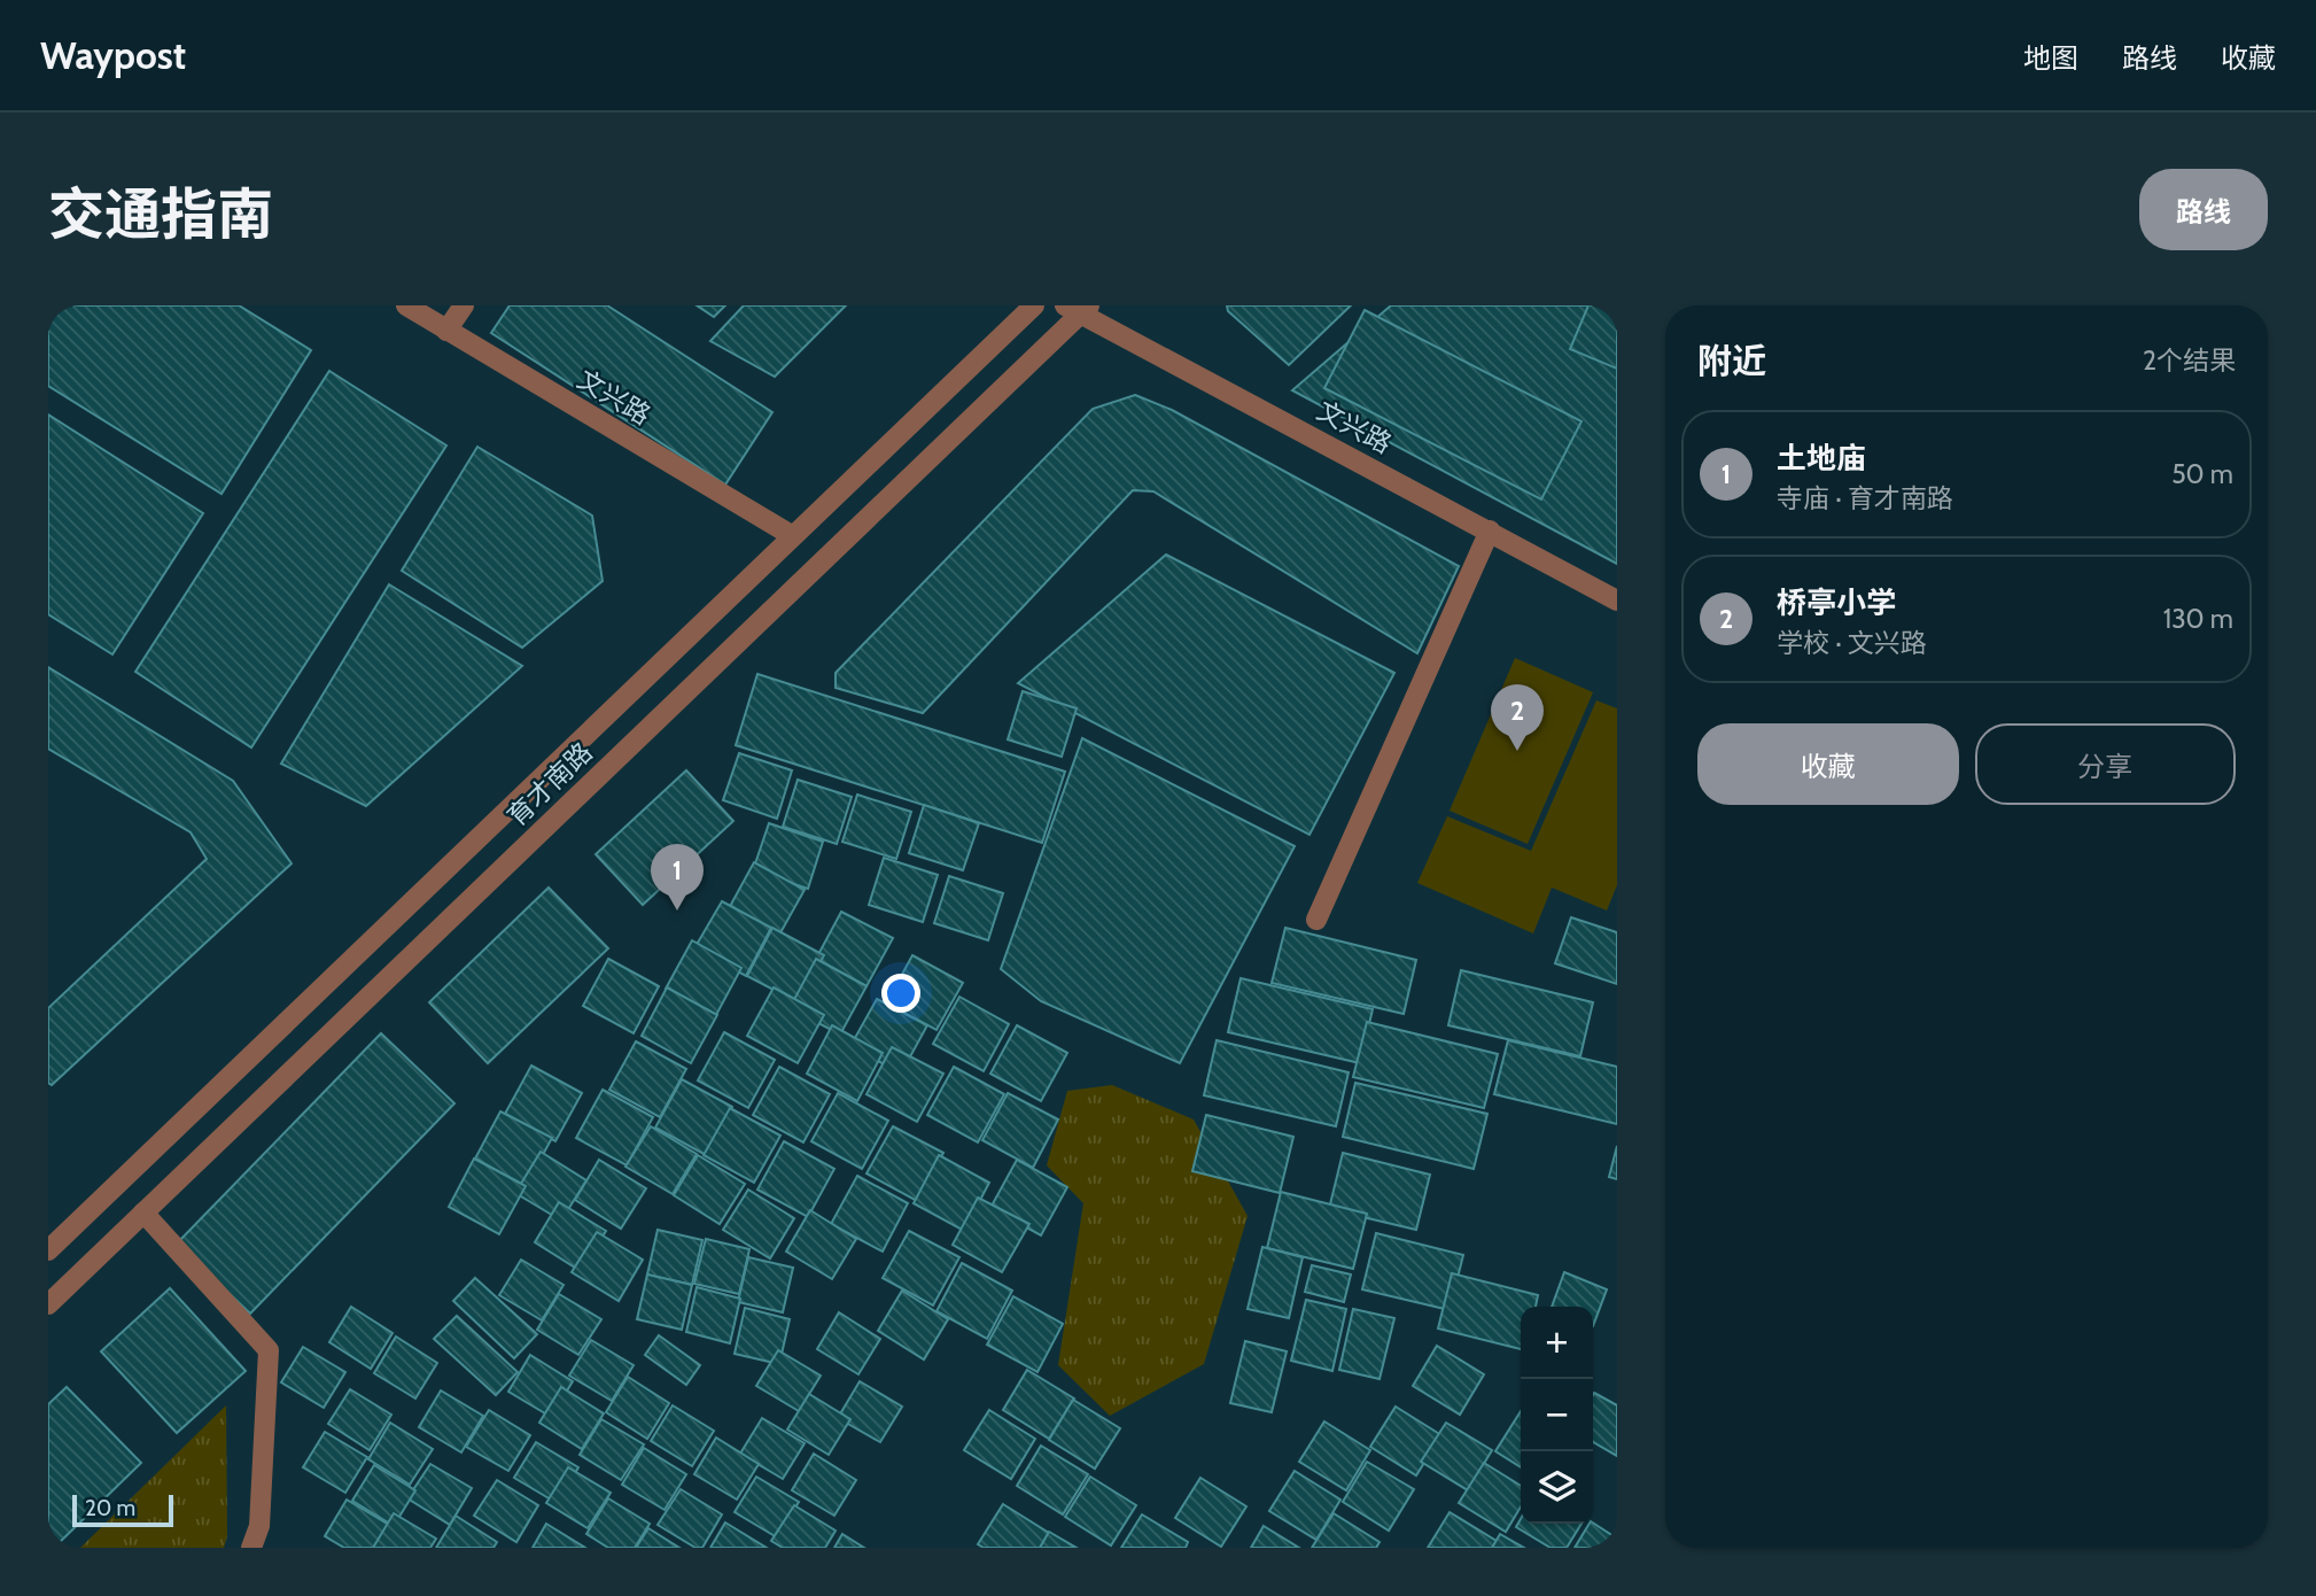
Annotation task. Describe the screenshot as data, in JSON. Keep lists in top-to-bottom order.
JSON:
{
  "streets": {
    "street": ["文兴路", "育才南路"]
  },
  "crossings": [
    ["文兴路", "育才南路"]
  ],
  "scale_bar": "20 m",
  "page": {
    "header": "Waypost",
    "nav": ["地图", "路线", "收藏"],
    "title": "交通指南",
    "buttons": [
      "路线",
      ["收藏", "分享"]
    ],
    "heading": ["附近", "2个结果"],
    "list": [
      {
        "mark": "1",
        "name": "土地庙",
        "note": "寺庙 · 育才南路",
        "value": "50 m"
      },
      {
        "mark": "2",
        "name": "桥亭小学",
        "note": "学校 · 文兴路",
        "value": "130 m"
      }
    ],
    "pins": ["2", "1"],
    "map_buttons": ["+", "−"],
    "scale": "20 m"
  }
}
